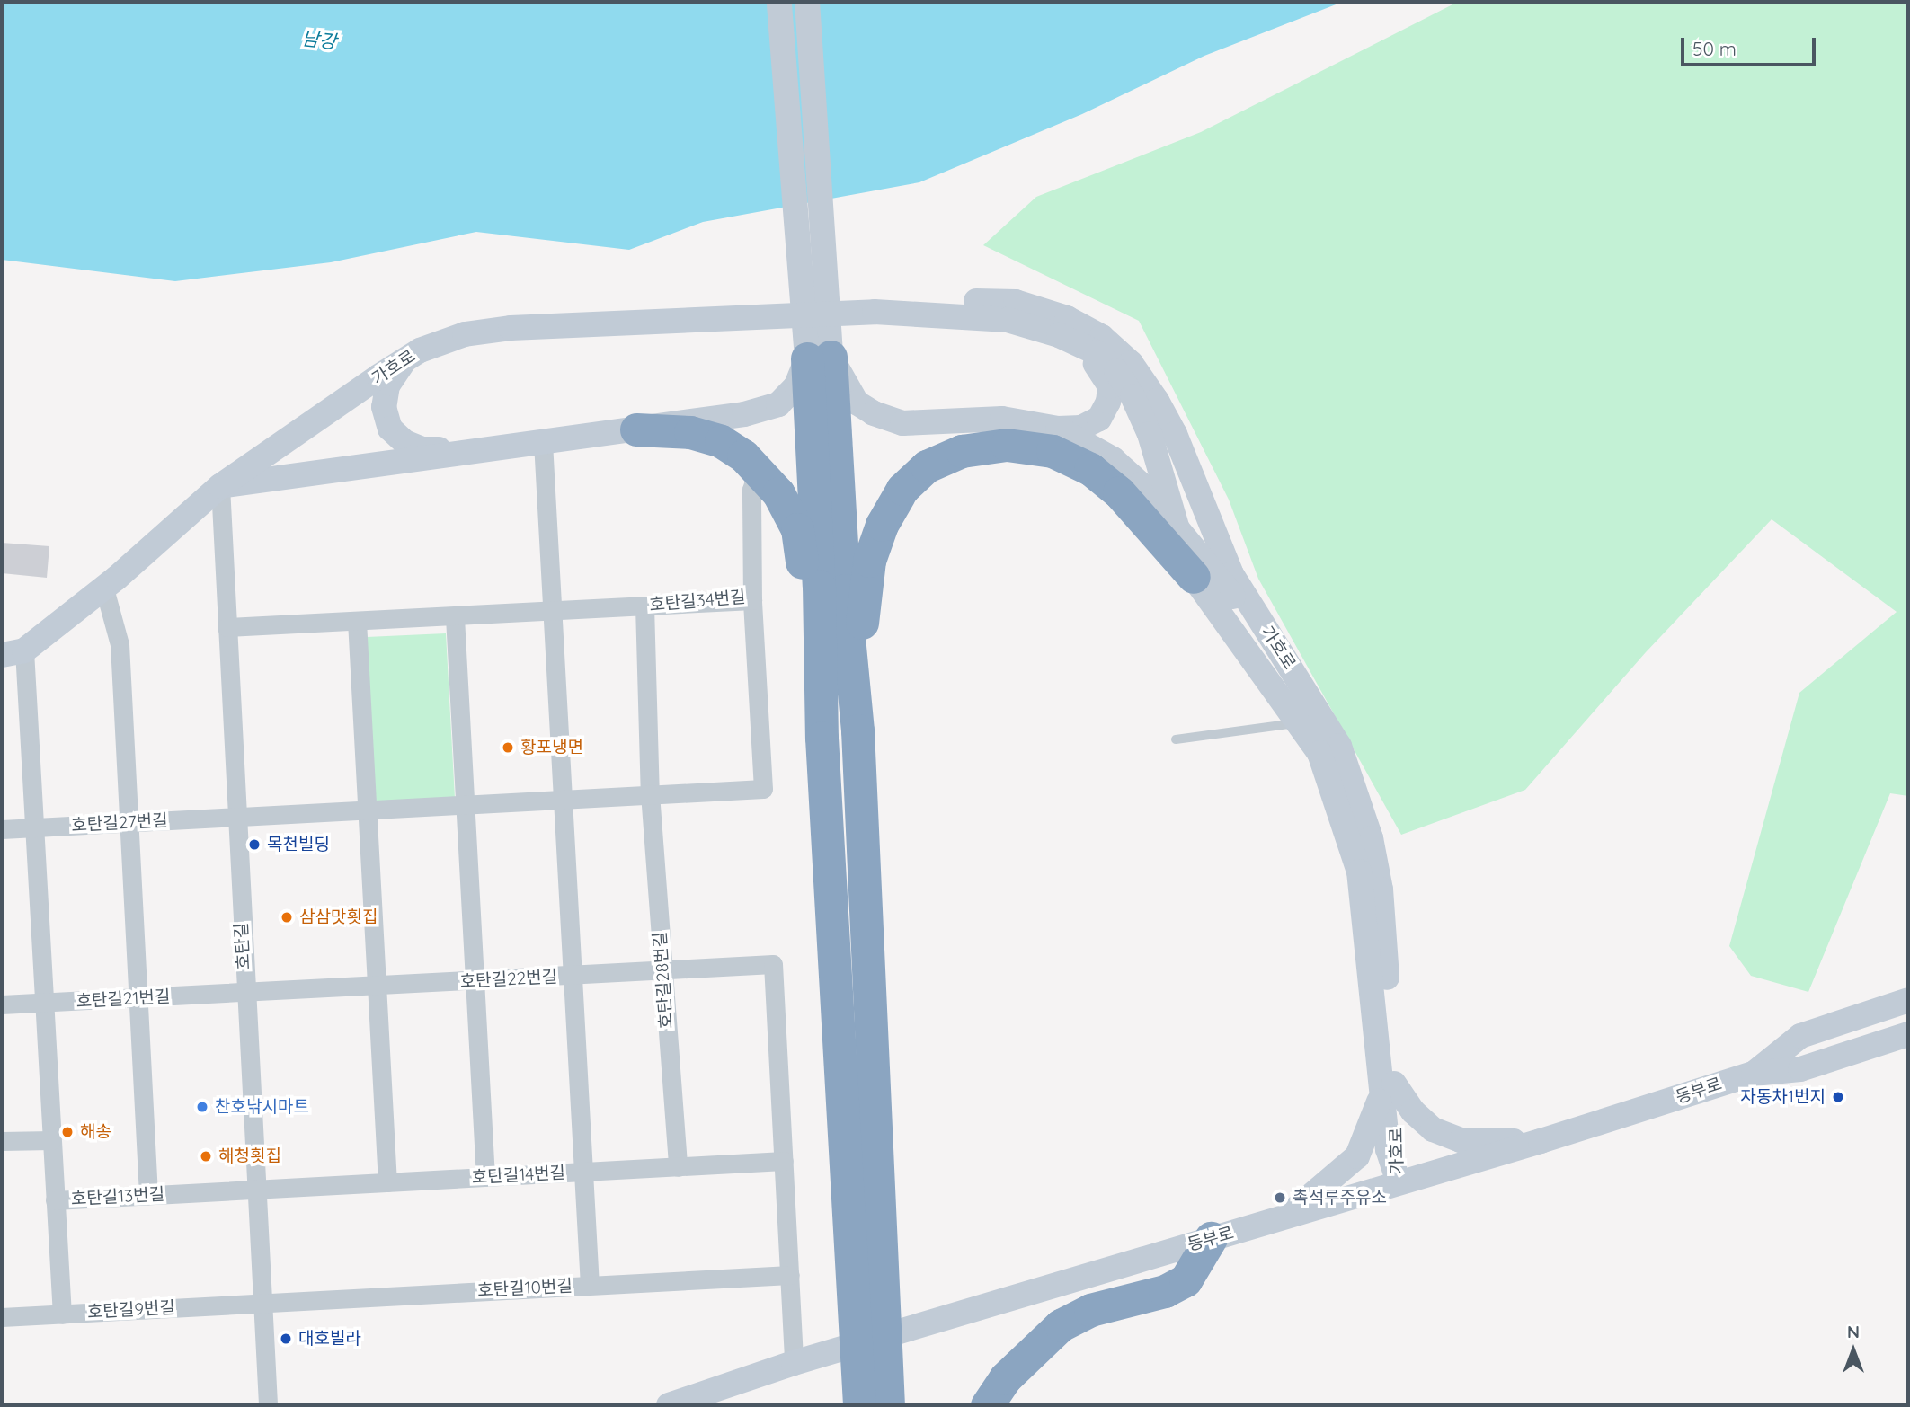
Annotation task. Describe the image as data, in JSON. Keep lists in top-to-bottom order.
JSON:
{
  "streets": {
    "street": [
      "가호로",
      "호탄길34번길",
      "호탄길27번길",
      "호탄길",
      "호탄길22번길",
      "호탄길28번길",
      "호탄길21번길",
      "동부로",
      "호탄길14번길",
      "호탄길13번길",
      "호탄길10번길",
      "호탄길9번길"
    ]
  },
  "crossings": [
    ["가호로", "호탄길"],
    ["가호로", "동부로"],
    ["가호로", "호탄길13번길"],
    ["호탄길34번길", "호탄길"],
    ["호탄길34번길", "호탄길28번길"],
    ["호탄길27번길", "호탄길"],
    ["호탄길27번길", "호탄길13번길"],
    ["호탄길", "호탄길22번길"],
    ["호탄길", "호탄길21번길"],
    ["호탄길", "호탄길14번길"],
    ["호탄길", "호탄길13번길"],
    ["호탄길", "호탄길10번길"],
    ["호탄길", "호탄길9번길"],
    ["호탄길22번길", "호탄길28번길"],
    ["호탄길22번길", "호탄길21번길"],
    ["호탄길22번길", "호탄길14번길"],
    ["호탄길28번길", "호탄길14번길"],
    ["호탄길21번길", "호탄길13번길"],
    ["호탄길14번길", "호탄길13번길"],
    ["호탄길10번길", "호탄길9번길"]
  ],
  "water": ["남강"],
  "places": [
    "황포냉면",
    "목천빌딩",
    "삼삼맛횟집",
    "자동차1번지",
    "찬호낚시마트",
    "해송",
    "해청횟집",
    "촉석루주유소",
    "대호빌라"
  ],
  "scale_bar": "50 m",
  "north": "top"
}
